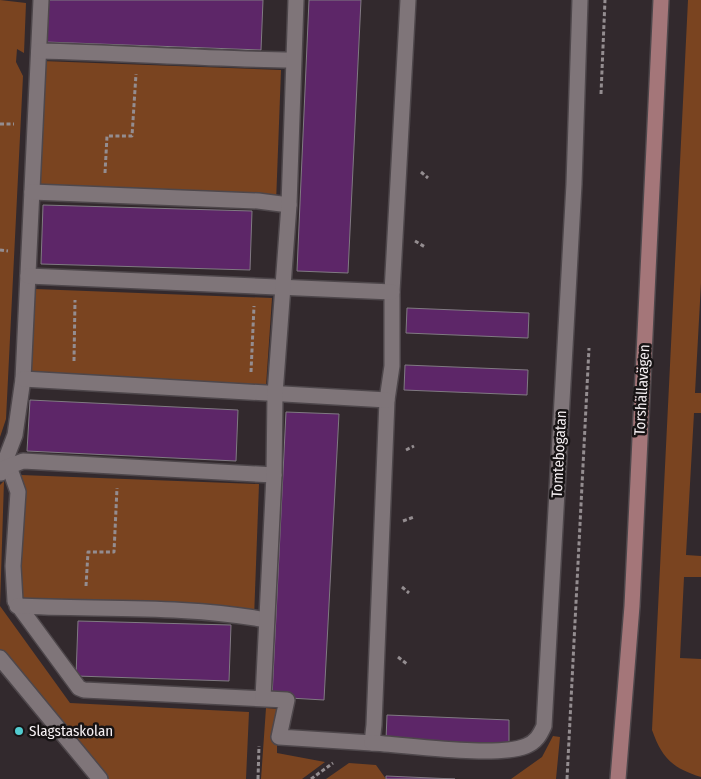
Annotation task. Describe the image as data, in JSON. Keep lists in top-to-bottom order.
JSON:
{
  "streets": {
    "main road": ["Torshällavägen"],
    "street": ["Tomtebogatan"]
  },
  "places": ["Slagstaskolan"]
}
